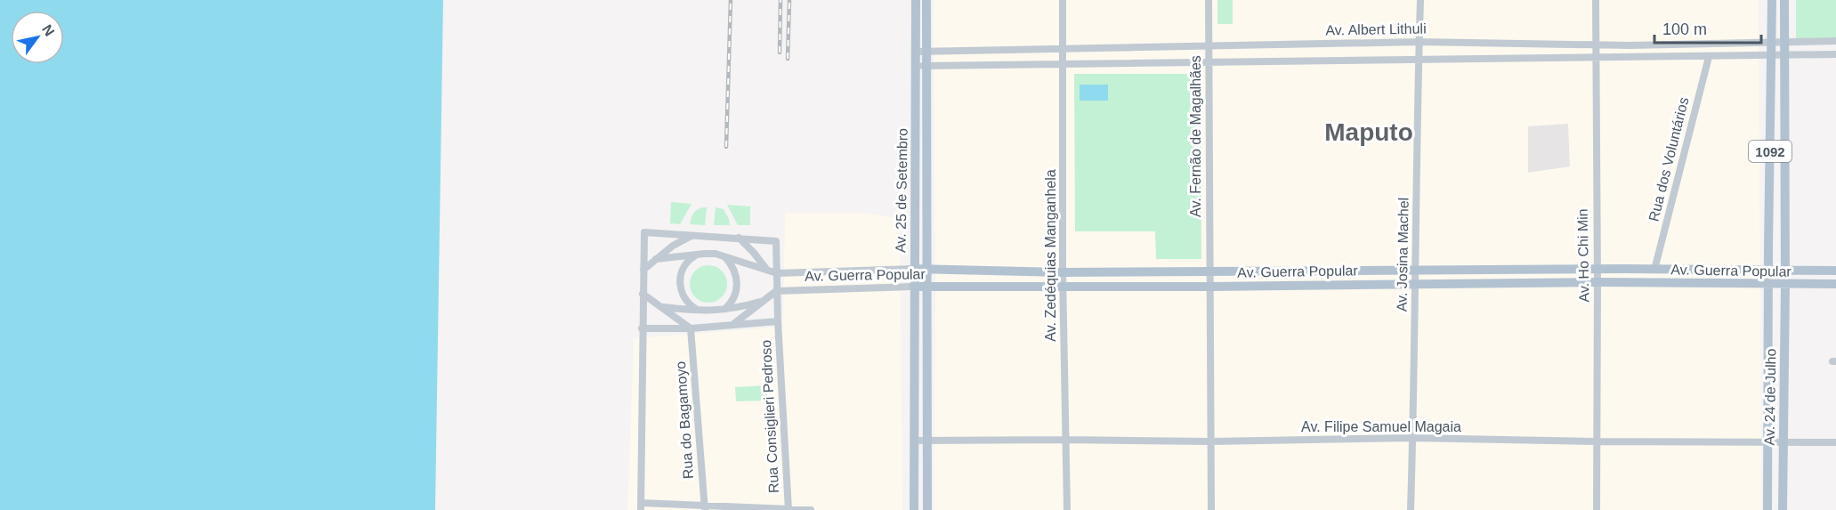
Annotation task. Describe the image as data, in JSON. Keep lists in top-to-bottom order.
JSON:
{
  "streets": {
    "main road": [
      "1092",
      "Av. 25 de Setembro",
      "Av. Guerra Popular",
      "Av. 24 de Julho"
    ],
    "street": [
      "Av. Albert Lithuli",
      "Av. Fernão de Magalhães",
      "Rua dos Voluntários",
      "Av. Josina Machel",
      "Av. Zedéquias Manganhela",
      "Av. Ho Chi Min",
      "Rua Consiglieri Pedroso",
      "Rua do Bagamoyo",
      "Av. Filipe Samuel Magaia"
    ]
  },
  "crossings": [
    ["Av. Albert Lithuli", "Av. Fernão de Magalhães"],
    ["Av. Albert Lithuli", "1092"],
    ["Av. Albert Lithuli", "Rua dos Voluntários"],
    ["Av. Albert Lithuli", "Av. 25 de Setembro"],
    ["Av. Albert Lithuli", "Av. Josina Machel"],
    ["Av. Albert Lithuli", "Av. Zedéquias Manganhela"],
    ["Av. Albert Lithuli", "Av. Ho Chi Min"],
    ["Av. Albert Lithuli", "Av. 24 de Julho"],
    ["Av. Fernão de Magalhães", "Av. Guerra Popular"],
    ["1092", "Av. Guerra Popular"],
    ["1092", "Av. 24 de Julho"],
    ["Rua dos Voluntários", "Av. Guerra Popular"],
    ["Av. 25 de Setembro", "Av. Guerra Popular"],
    ["Av. 25 de Setembro", "Av. Filipe Samuel Magaia"],
    ["Av. Josina Machel", "Av. Guerra Popular"],
    ["Av. Josina Machel", "Av. Filipe Samuel Magaia"],
    ["Av. Zedéquias Manganhela", "Av. Guerra Popular"],
    ["Av. Zedéquias Manganhela", "Av. Filipe Samuel Magaia"],
    ["Av. Ho Chi Min", "Av. Guerra Popular"],
    ["Av. Ho Chi Min", "Av. Filipe Samuel Magaia"],
    ["Av. Guerra Popular", "Av. 24 de Julho"],
    ["Av. Guerra Popular", "Rua Consiglieri Pedroso"],
    ["Av. 24 de Julho", "Av. Filipe Samuel Magaia"]
  ],
  "districts": ["Maputo"],
  "scale_bar": "100 m",
  "north": "top right"
}
